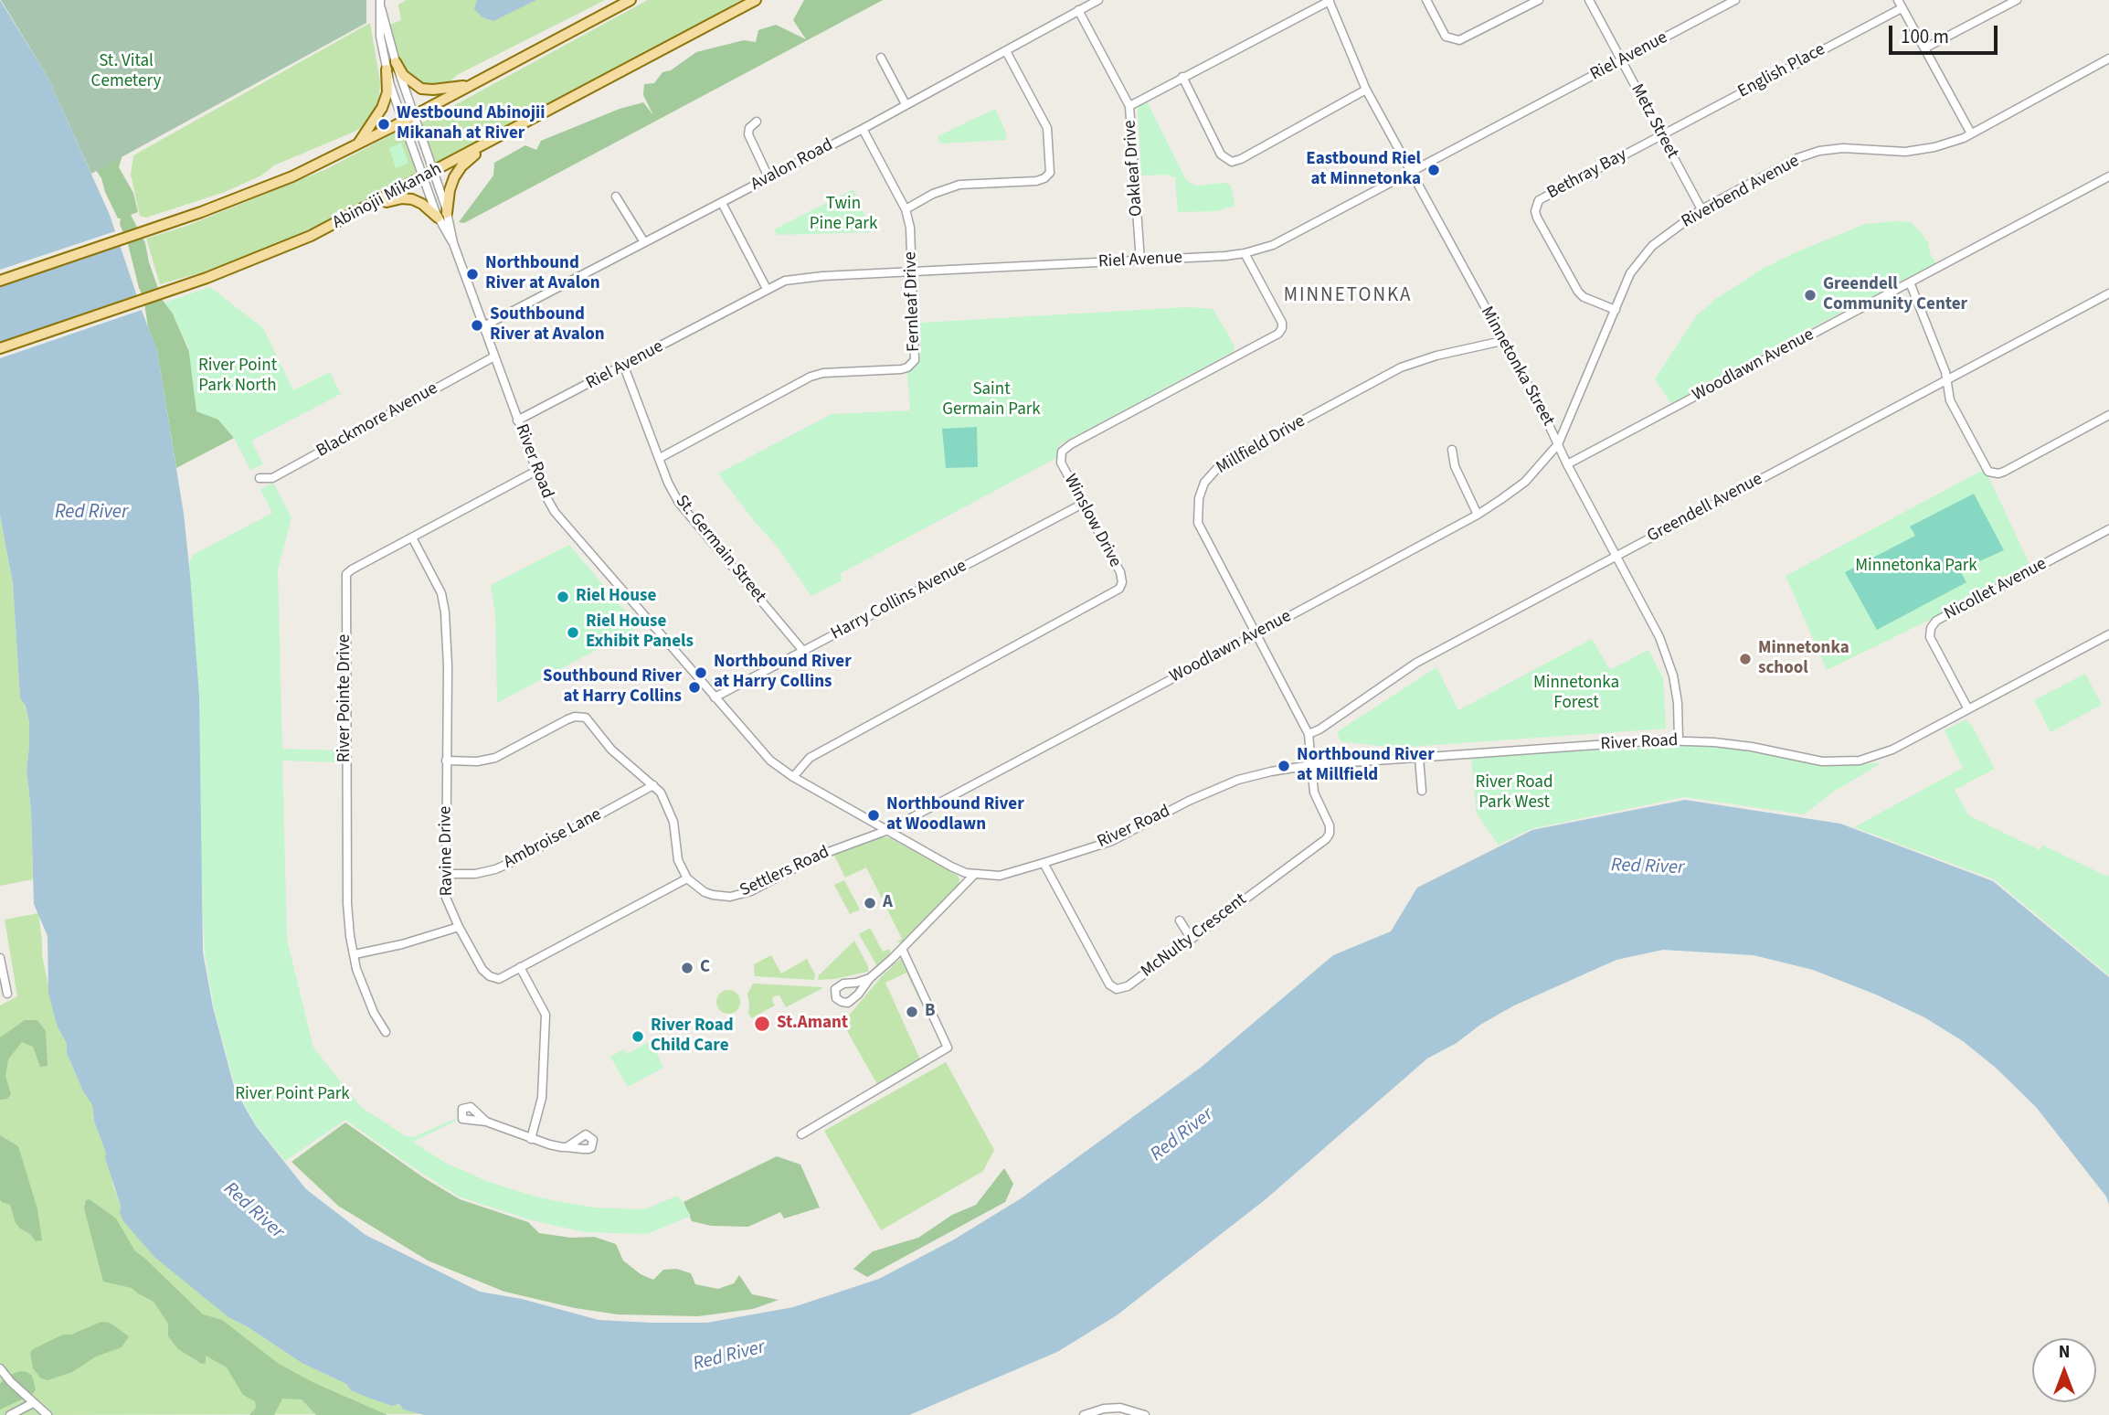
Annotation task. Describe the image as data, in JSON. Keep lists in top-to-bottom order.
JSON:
{
  "streets": {
    "main road": ["Abinojii Mikanah"],
    "street": [
      "Riel Avenue",
      "English Place",
      "Metz Street",
      "Avalon Road",
      "Oakleaf Drive",
      "Bethray Bay",
      "Riverbend Avenue",
      "Fernleaf Drive",
      "Woodlawn Avenue",
      "Minnetonka Street",
      "Blackmore Avenue",
      "Millfield Drive",
      "River Road",
      "Greendell Avenue",
      "Winslow Drive",
      "St. Germain Street",
      "Nicollet Avenue",
      "Harry Collins Avenue",
      "River Pointe Drive",
      "Ambroise Lane",
      "Ravine Drive",
      "Settlers Road",
      "McNulty Crescent"
    ]
  },
  "crossings": [
    ["Riel Avenue", "Metz Street"],
    ["Riel Avenue", "Oakleaf Drive"],
    ["Riel Avenue", "Fernleaf Drive"],
    ["Riel Avenue", "Minnetonka Street"],
    ["Riel Avenue", "River Road"],
    ["Riel Avenue", "Winslow Drive"],
    ["Riel Avenue", "St. Germain Street"],
    ["English Place", "Metz Street"],
    ["English Place", "Bethray Bay"],
    ["Metz Street", "Bethray Bay"],
    ["Metz Street", "Riverbend Avenue"],
    ["Avalon Road", "Oakleaf Drive"],
    ["Avalon Road", "Fernleaf Drive"],
    ["Avalon Road", "River Road"],
    ["Bethray Bay", "Riverbend Avenue"],
    ["Riverbend Avenue", "Woodlawn Avenue"],
    ["Riverbend Avenue", "Minnetonka Street"],
    ["Abinojii Mikanah", "River Road"],
    ["Fernleaf Drive", "St. Germain Street"],
    ["Woodlawn Avenue", "Minnetonka Street"],
    ["Woodlawn Avenue", "Millfield Drive"],
    ["Woodlawn Avenue", "River Road"],
    ["Woodlawn Avenue", "Settlers Road"],
    ["Minnetonka Street", "Millfield Drive"],
    ["Minnetonka Street", "River Road"],
    ["Minnetonka Street", "Greendell Avenue"],
    ["Blackmore Avenue", "River Road"],
    ["Millfield Drive", "River Road"],
    ["Millfield Drive", "Greendell Avenue"],
    ["Millfield Drive", "McNulty Crescent"],
    ["River Road", "Winslow Drive"],
    ["River Road", "Nicollet Avenue"],
    ["River Road", "Harry Collins Avenue"],
    ["River Road", "River Pointe Drive"],
    ["River Road", "Settlers Road"],
    ["River Road", "McNulty Crescent"],
    ["Winslow Drive", "Harry Collins Avenue"],
    ["St. Germain Street", "Harry Collins Avenue"],
    ["River Pointe Drive", "Ravine Drive"],
    ["Ambroise Lane", "Ravine Drive"],
    ["Ravine Drive", "Settlers Road"]
  ],
  "districts": ["MINNETONKA"],
  "water": ["Red River"],
  "parks": [
    "St. Vital Cemetery",
    "Twin Pine Park",
    "River Point Park North",
    "Saint Germain Park",
    "Minnetonka Park",
    "Minnetonka Forest",
    "River Road Park West",
    "River Point Park"
  ],
  "places": [
    "Westbound Abinojii Mikanah at River",
    "Eastbound Riel at Minnetonka",
    "Northbound River at Avalon",
    "Greendell Community Center",
    "Southbound River at Avalon",
    "Riel House",
    "Riel House Exhibit Panels",
    "Minnetonka school",
    "Northbound River at Harry Collins",
    "Southbound River at Harry Collins",
    "Northbound River at Millfield",
    "Northbound River at Woodlawn",
    "A",
    "C",
    "B",
    "St.Amant",
    "River Road Child Care"
  ],
  "scale_bar": "100 m",
  "north": "top"
}
